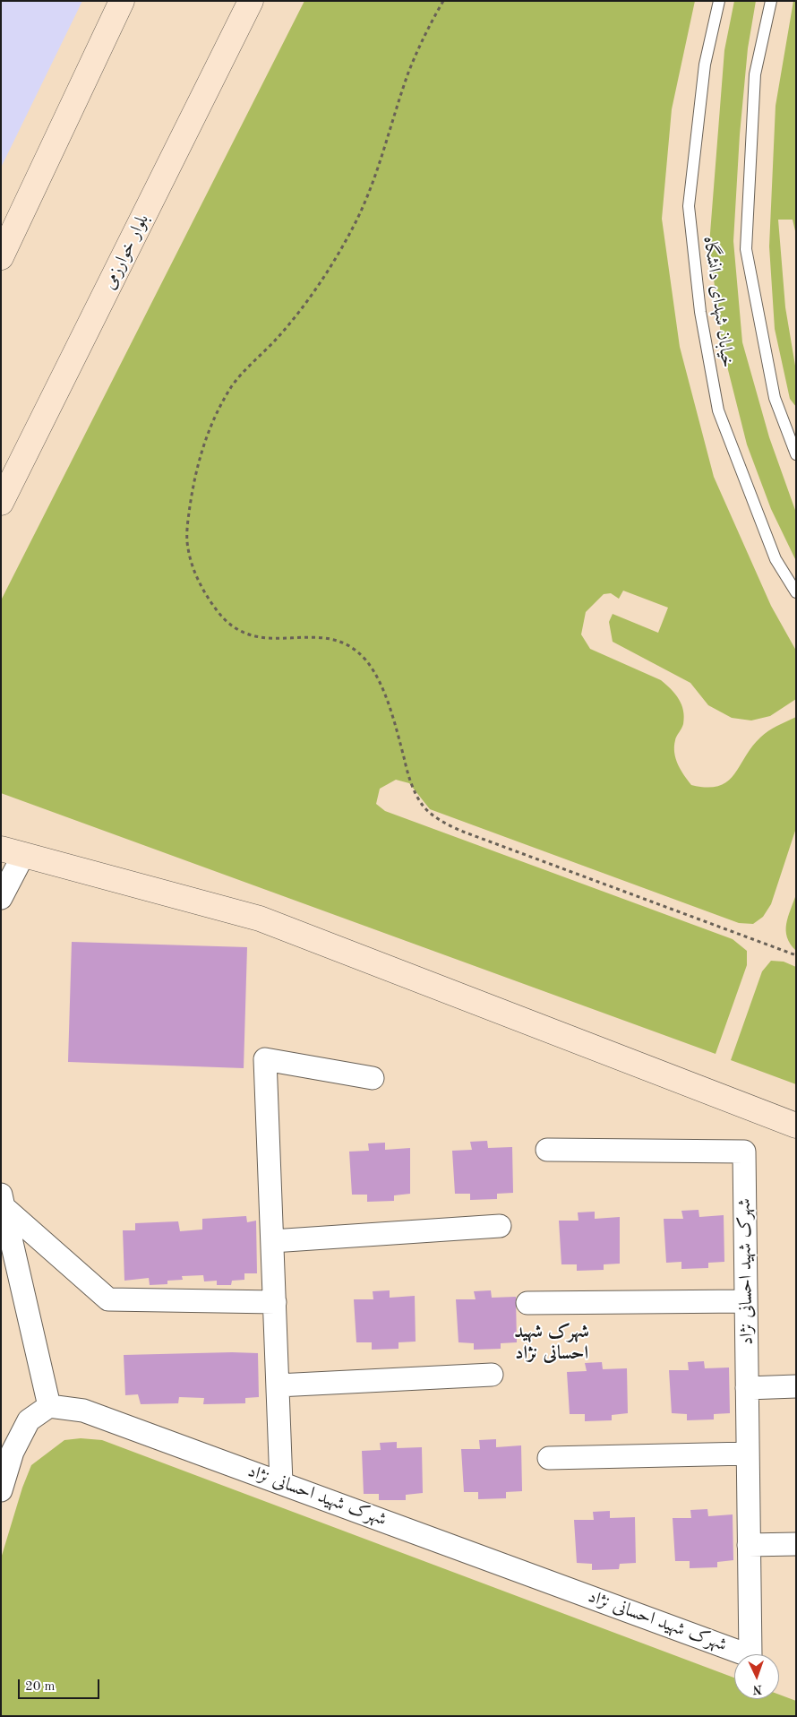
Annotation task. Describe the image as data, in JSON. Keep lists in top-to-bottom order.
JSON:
{
  "streets": {
    "main road": ["بلوار خوارزمی"],
    "street": ["شهرک شهید احسانی نژاد"],
    "lane": ["خیابان شهدای دانشگاه"]
  },
  "districts": ["شهرک شهید احسانی نژاد"],
  "scale_bar": "20 m",
  "north": "bottom"
}
